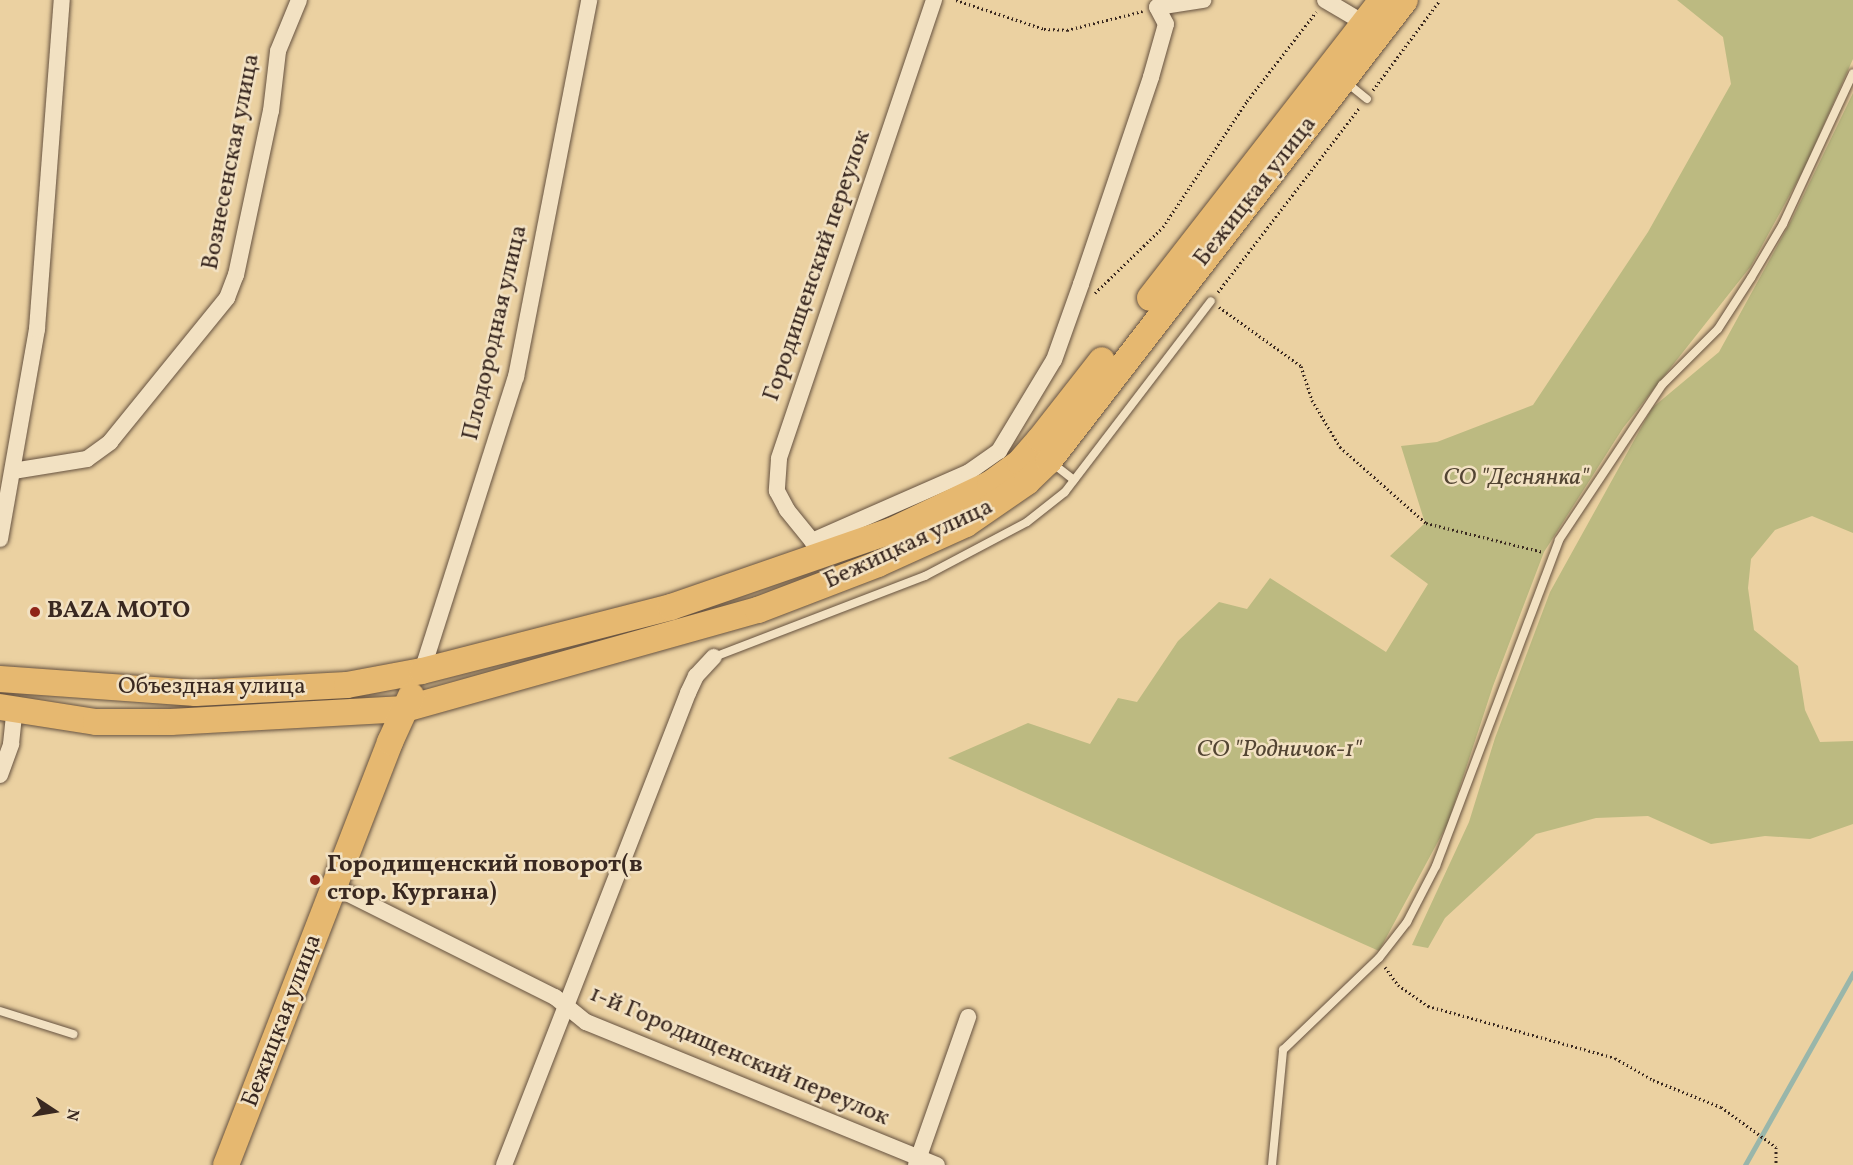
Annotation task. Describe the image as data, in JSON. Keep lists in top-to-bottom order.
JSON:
{
  "streets": {
    "main road": ["Бежицкая улица", "Объездная улица"],
    "street": [
      "Вознесенская улица",
      "Городищенский переулок",
      "Плодородная улица",
      "1-й Городищенский переулок"
    ]
  },
  "crossings": [
    ["Бежицкая улица", "Плодородная улица"],
    ["Бежицкая улица", "Объездная улица"],
    ["Бежицкая улица", "1-й Городищенский переулок"],
    ["Плодородная улица", "Объездная улица"]
  ],
  "parks": ["СО \"Деснянка\"", "СО \"Родничок-1\""],
  "places": ["BAZA MOTO", "Городищенский поворот(в стор. Кургана)"],
  "north": "right"
}
